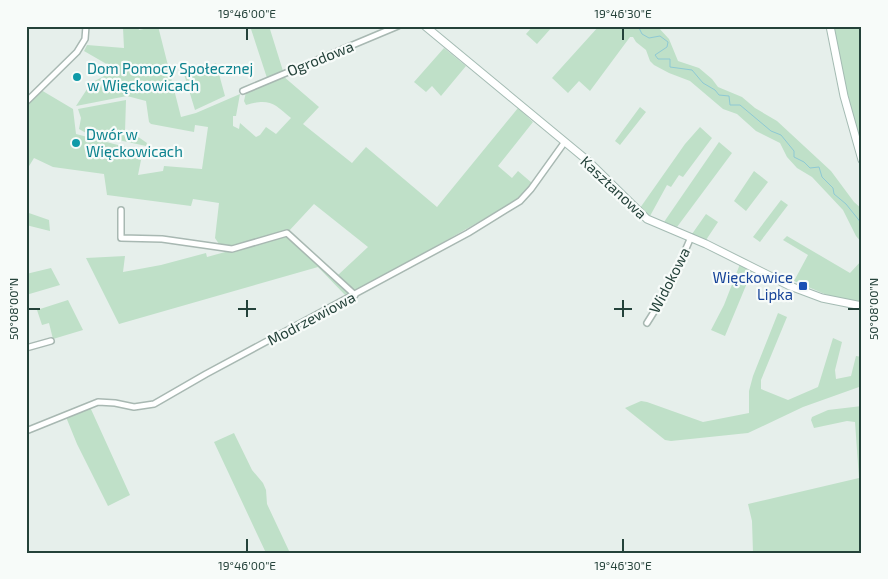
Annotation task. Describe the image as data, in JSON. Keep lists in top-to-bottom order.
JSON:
{
  "streets": {
    "street": [
      "Ogrodowa",
      "Kasztanowa",
      "Widokowa",
      "Modrzewiowa"
    ]
  },
  "crossings": [
    ["Kasztanowa", "Widokowa"],
    ["Kasztanowa", "Modrzewiowa"]
  ],
  "places": {
    "other": ["Dom Pomocy Społecznej w Więckowicach", "Dwór w Więckowicach"],
    "transit": ["Więckowice Lipka"]
  },
  "coordinates": ["19°46'00\"E", "19°46'30\"E", "50°08'00\"N"]
}
